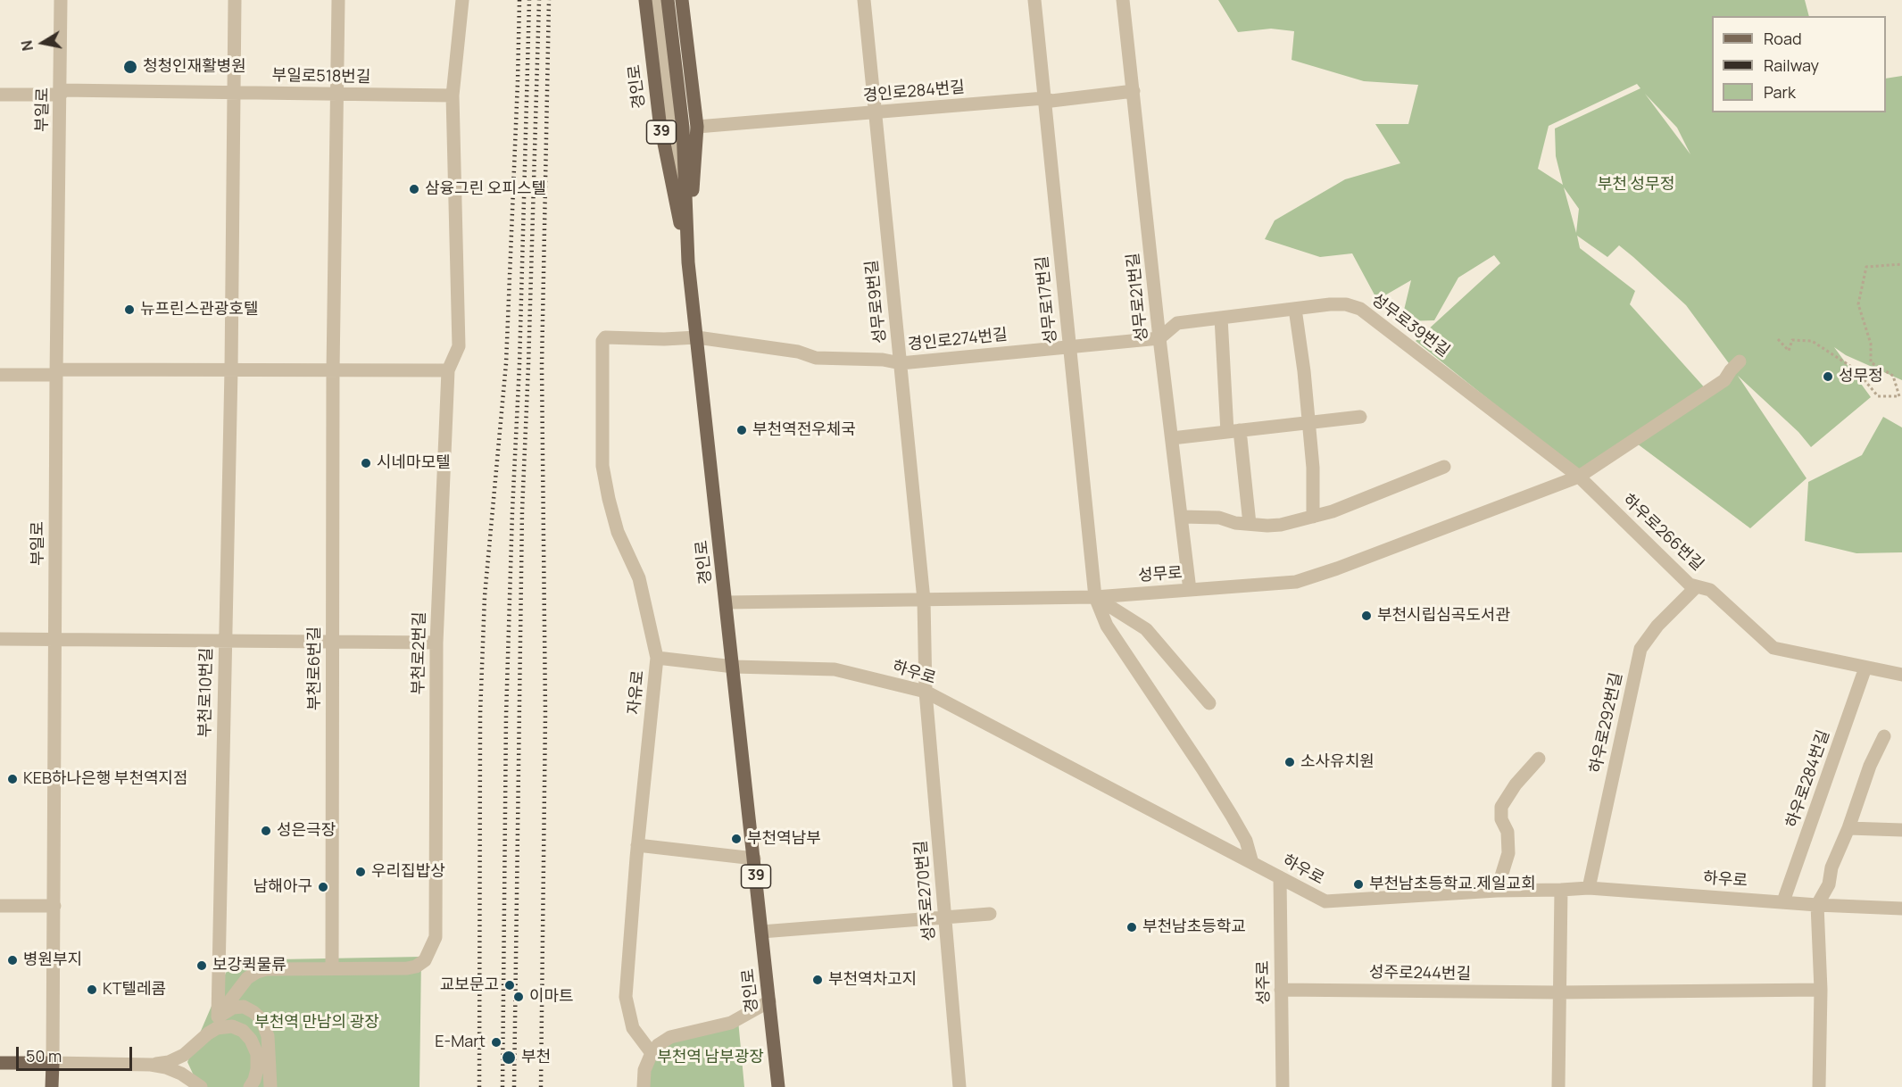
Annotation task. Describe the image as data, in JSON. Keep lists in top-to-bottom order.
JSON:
{
  "streets": {
    "main road": ["경인로", "부일로", "39"],
    "street": [
      "부일로518번길",
      "경인로284번길",
      "성무로21번길",
      "성무로17번길",
      "성무로9번길",
      "성무로39번길",
      "경인로274번길",
      "하우로266번길",
      "성무로",
      "부천로2번길",
      "부천로6번길",
      "하우로",
      "부천로10번길",
      "자유로",
      "하우로292번길",
      "하우로284번길",
      "성주로270번길",
      "성주로244번길",
      "성주로"
    ]
  },
  "crossings": [
    ["부일로518번길", "부일로"],
    ["부일로518번길", "부천로6번길"],
    ["부일로518번길", "부천로10번길"],
    ["경인로", "경인로284번길"],
    ["경인로", "경인로274번길"],
    ["경인로", "성무로"],
    ["경인로", "하우로"],
    ["경인로284번길", "성무로21번길"],
    ["경인로284번길", "성무로17번길"],
    ["경인로284번길", "성무로9번길"],
    ["성무로21번길", "성무로39번길"],
    ["성무로21번길", "경인로274번길"],
    ["성무로21번길", "성무로"],
    ["성무로17번길", "경인로274번길"],
    ["성무로17번길", "성무로"],
    ["성무로17번길", "하우로"],
    ["성무로9번길", "경인로274번길"],
    ["성무로9번길", "성무로"],
    ["성무로9번길", "하우로"],
    ["성무로9번길", "성주로270번길"],
    ["성무로39번길", "경인로274번길"],
    ["성무로39번길", "하우로266번길"],
    ["성무로39번길", "성무로"],
    ["경인로274번길", "자유로"],
    ["하우로266번길", "성무로"],
    ["하우로266번길", "하우로292번길"],
    ["하우로266번길", "하우로284번길"],
    ["부천로2번길", "부천로6번길"],
    ["하우로", "자유로"],
    ["하우로", "하우로292번길"],
    ["하우로", "하우로284번길"],
    ["하우로", "성주로270번길"],
    ["하우로", "성주로"],
    ["성주로244번길", "성주로"]
  ],
  "parks": ["부천 성무정", "부천역 만남의 광장", "부천역 남부광장"],
  "places": [
    "청청인재활병원",
    "삼융그린 오피스텔",
    "뉴프린스관광호텔",
    "성무정",
    "부천역전우체국",
    "시네마모텔",
    "부천시립심곡도서관",
    "소사유치원",
    "KEB하나은행 부천역지점",
    "성은극장",
    "부천역남부",
    "우리집밥상",
    "부천남초등학교.제일교회",
    "남해아구",
    "부천남초등학교",
    "병원부지",
    "보강퀵물류",
    "부천역차고지",
    "교보문고",
    "KT텔레콤",
    "이마트",
    "E-Mart",
    "부천"
  ],
  "legend": ["Road", "Railway", "Park"],
  "scale_bar": "50 m",
  "north": "left"
}
